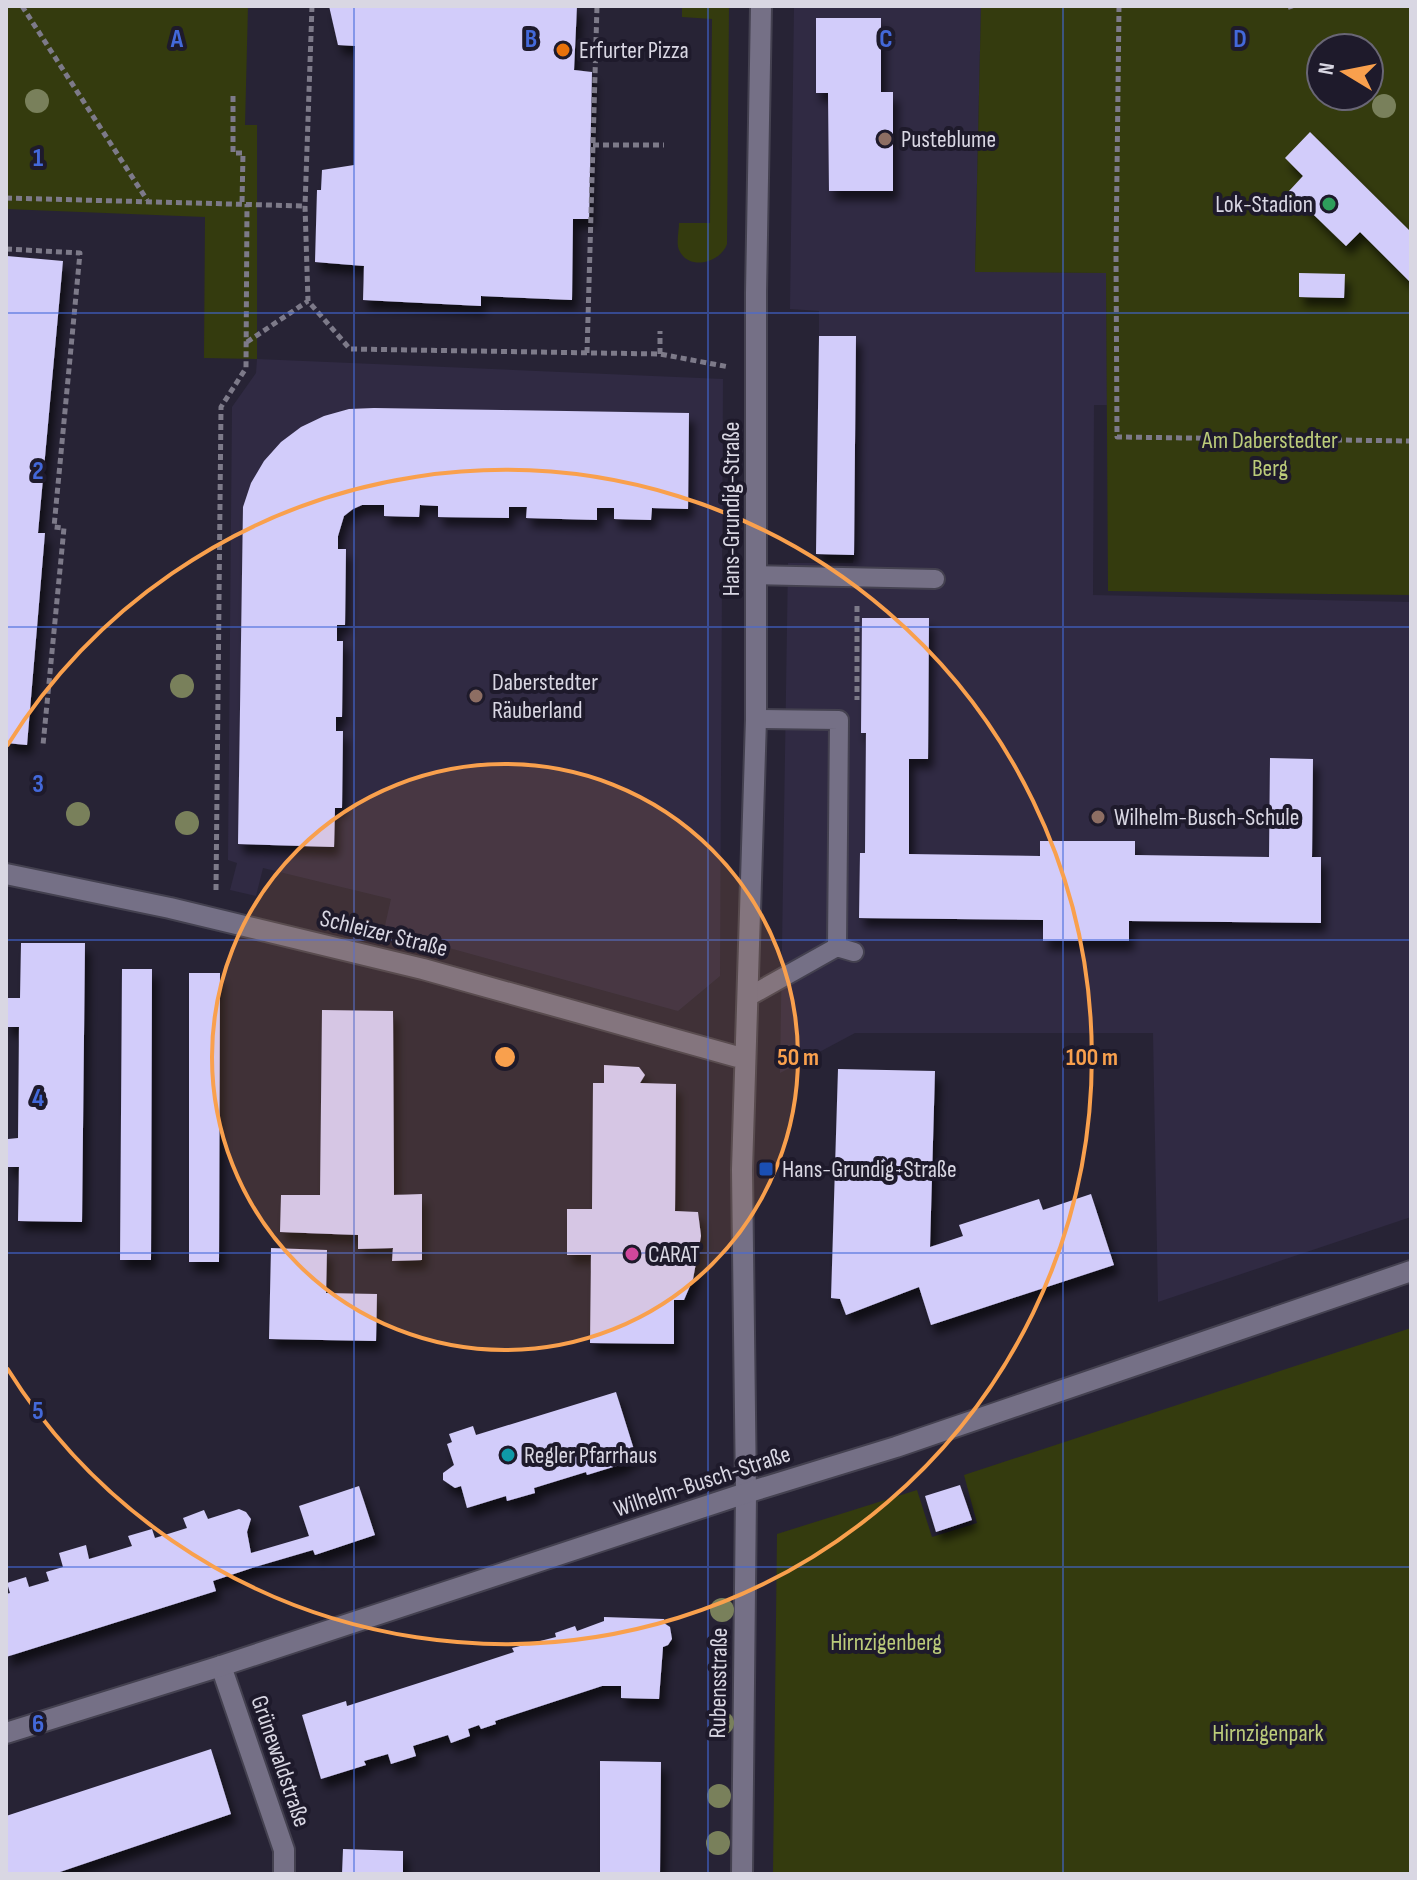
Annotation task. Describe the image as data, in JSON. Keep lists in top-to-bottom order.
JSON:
{
  "streets": {
    "street": [
      "Hans-Grundig-Straße",
      "Schleizer Straße",
      "Wilhelm-Busch-Straße",
      "Rubensstraße",
      "Grünewaldstraße"
    ]
  },
  "crossings": [
    ["Hans-Grundig-Straße", "Schleizer Straße"],
    ["Hans-Grundig-Straße", "Wilhelm-Busch-Straße"],
    ["Hans-Grundig-Straße", "Rubensstraße"],
    ["Wilhelm-Busch-Straße", "Rubensstraße"],
    ["Wilhelm-Busch-Straße", "Grünewaldstraße"]
  ],
  "parks": ["Am Daberstedter Berg", "Hirnzigenberg", "Hirnzigenpark"],
  "places": {
    "other": [
      "Erfurter Pizza",
      "Pusteblume",
      "Lok-Stadion",
      "Daberstedter Räuberland",
      "Wilhelm-Busch-Schule",
      "CARAT",
      "Regler Pfarrhaus"
    ],
    "transit": ["Hans-Grundig-Straße"]
  },
  "north": "left",
  "grid": {
    "columns": [
      "A",
      "B",
      "C",
      "D"
    ],
    "rows": [
      "1",
      "2",
      "3",
      "4",
      "5",
      "6"
    ]
  },
  "rings": ["50 m", "100 m"]
}
